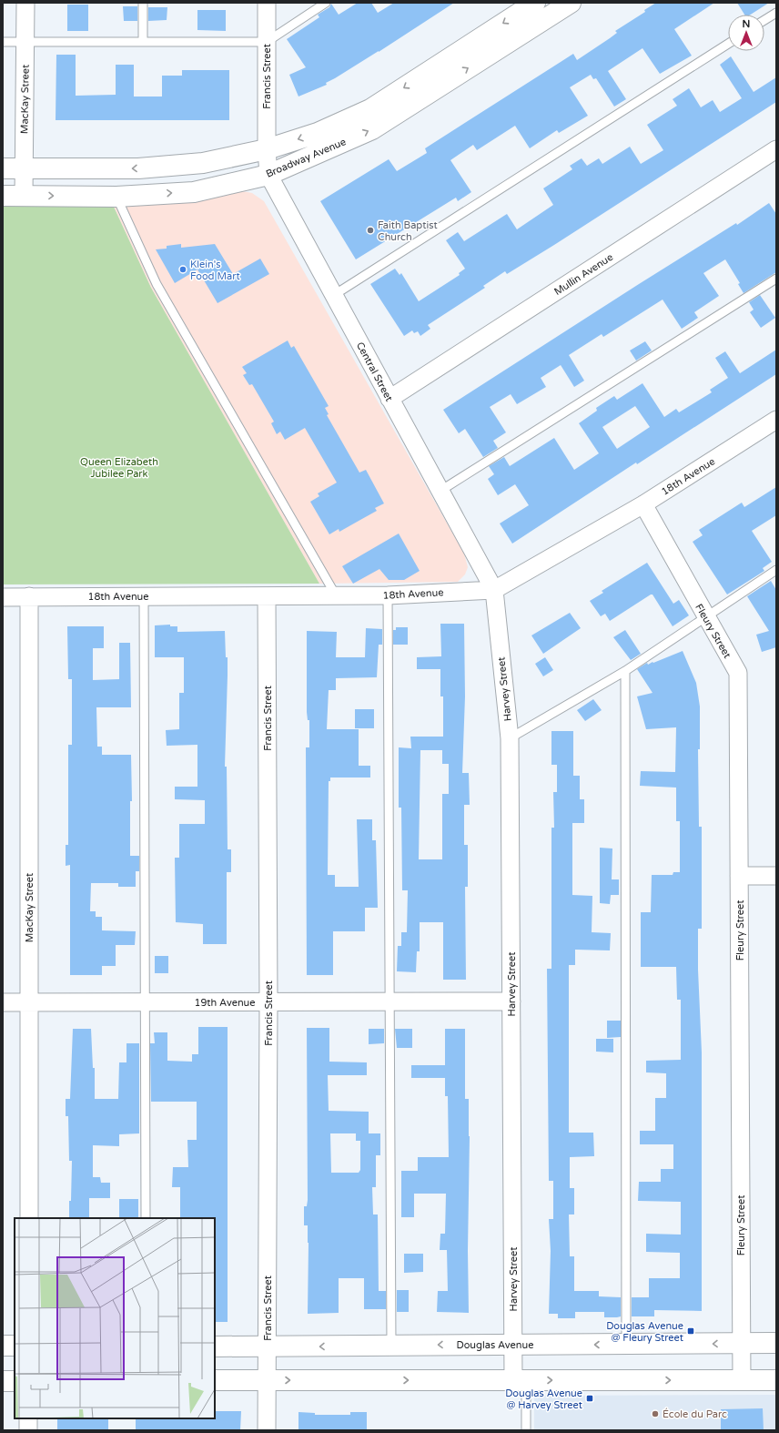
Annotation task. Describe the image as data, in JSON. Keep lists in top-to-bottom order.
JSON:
{
  "streets": {
    "street": [
      "Francis Street",
      "MacKay Street",
      "Broadway Avenue",
      "Mullin Avenue",
      "Central Street",
      "18th Avenue",
      "Fleury Street",
      "Harvey Street",
      "19th Avenue",
      "Douglas Avenue"
    ]
  },
  "crossings": [
    ["Francis Street", "Broadway Avenue"],
    ["Francis Street", "Central Street"],
    ["Francis Street", "18th Avenue"],
    ["Francis Street", "19th Avenue"],
    ["Francis Street", "Douglas Avenue"],
    ["MacKay Street", "Broadway Avenue"],
    ["MacKay Street", "18th Avenue"],
    ["MacKay Street", "19th Avenue"],
    ["Broadway Avenue", "Central Street"],
    ["Mullin Avenue", "Central Street"],
    ["Central Street", "18th Avenue"],
    ["Central Street", "Harvey Street"],
    ["18th Avenue", "Fleury Street"],
    ["18th Avenue", "Harvey Street"],
    ["Fleury Street", "Douglas Avenue"],
    ["Harvey Street", "19th Avenue"],
    ["Harvey Street", "Douglas Avenue"]
  ],
  "parks": ["Queen Elizabeth Jubilee Park"],
  "places": {
    "other": ["Faith Baptist Church", "Klein's Food Mart", "École du Parc"],
    "transit": ["Douglas Avenue @ Fleury Street", "Douglas Avenue @ Harvey Street"]
  },
  "north": "top"
}
